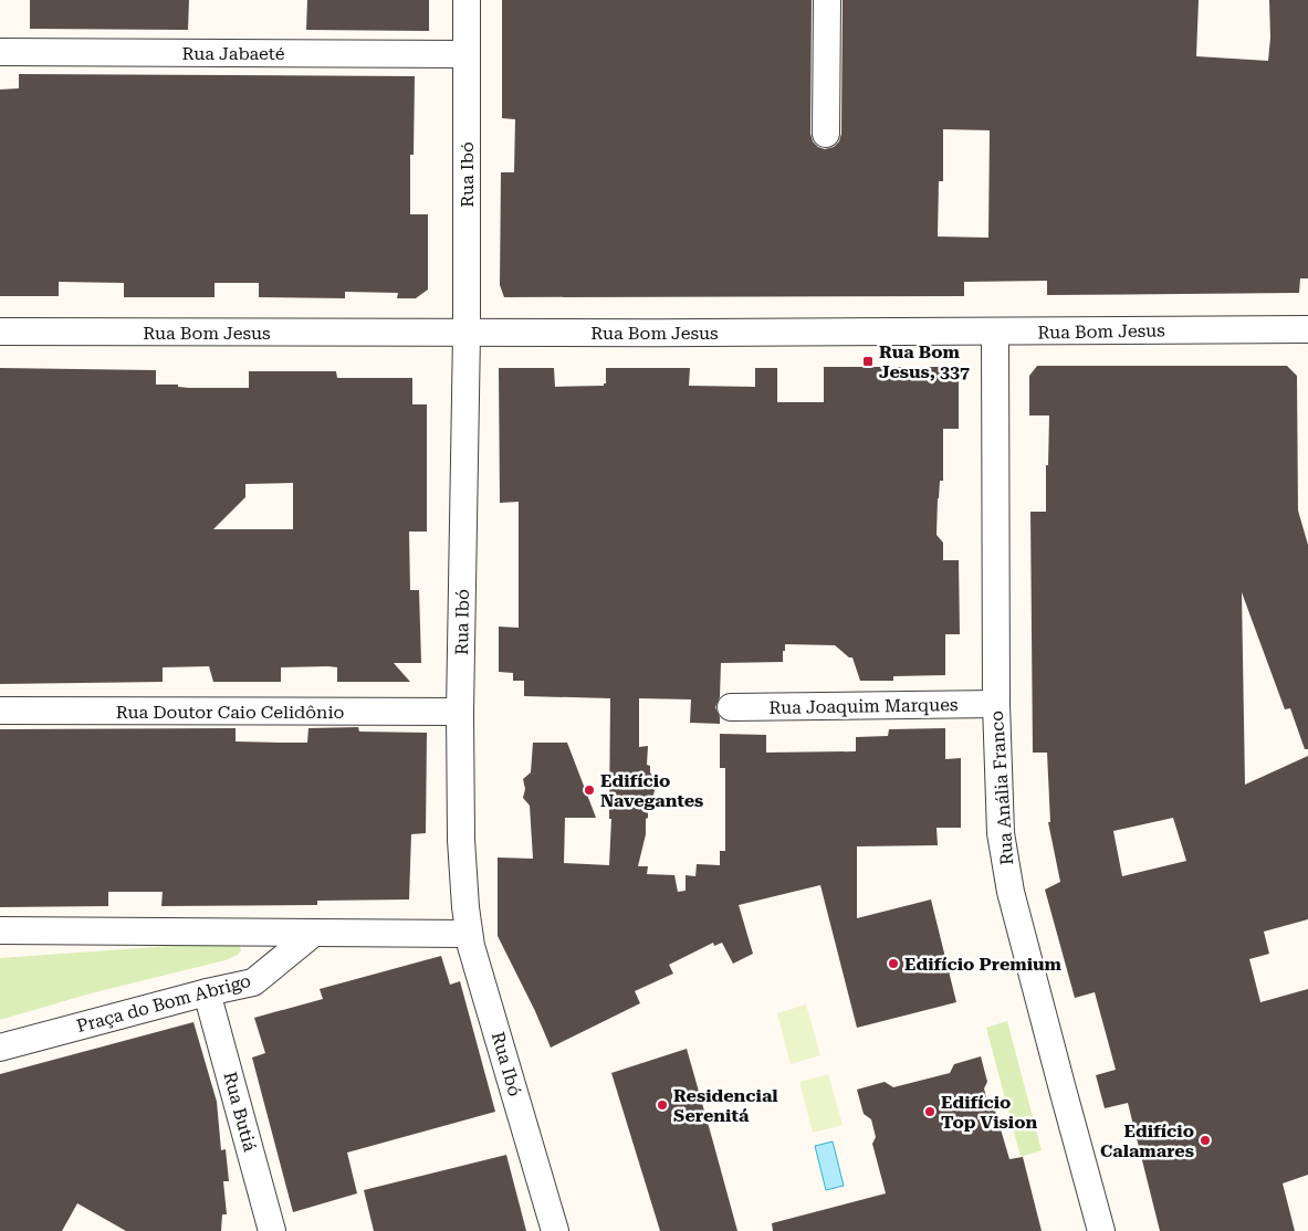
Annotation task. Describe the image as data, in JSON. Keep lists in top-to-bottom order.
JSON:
{
  "streets": {
    "street": [
      "Rua Jabaeté",
      "Rua Ibó",
      "Rua Bom Jesus",
      "Rua Joaquim Marques",
      "Rua Doutor Caio Celidônio",
      "Rua Anália Franco",
      "Praça do Bom Abrigo",
      "Rua Butiá"
    ]
  },
  "crossings": [
    ["Rua Jabaeté", "Rua Ibó"],
    ["Rua Ibó", "Rua Bom Jesus"],
    ["Rua Ibó", "Rua Doutor Caio Celidônio"],
    ["Rua Bom Jesus", "Rua Anália Franco"],
    ["Rua Joaquim Marques", "Rua Anália Franco"],
    ["Praça do Bom Abrigo", "Rua Butiá"]
  ],
  "places": {
    "transit": ["Rua Bom Jesus, 337"],
    "other": [
      "Edifício Navegantes",
      "Edifício Premium",
      "Residencial Serenitá",
      "Edifício Top Vision",
      "Edifício Calamares"
    ]
  }
}
